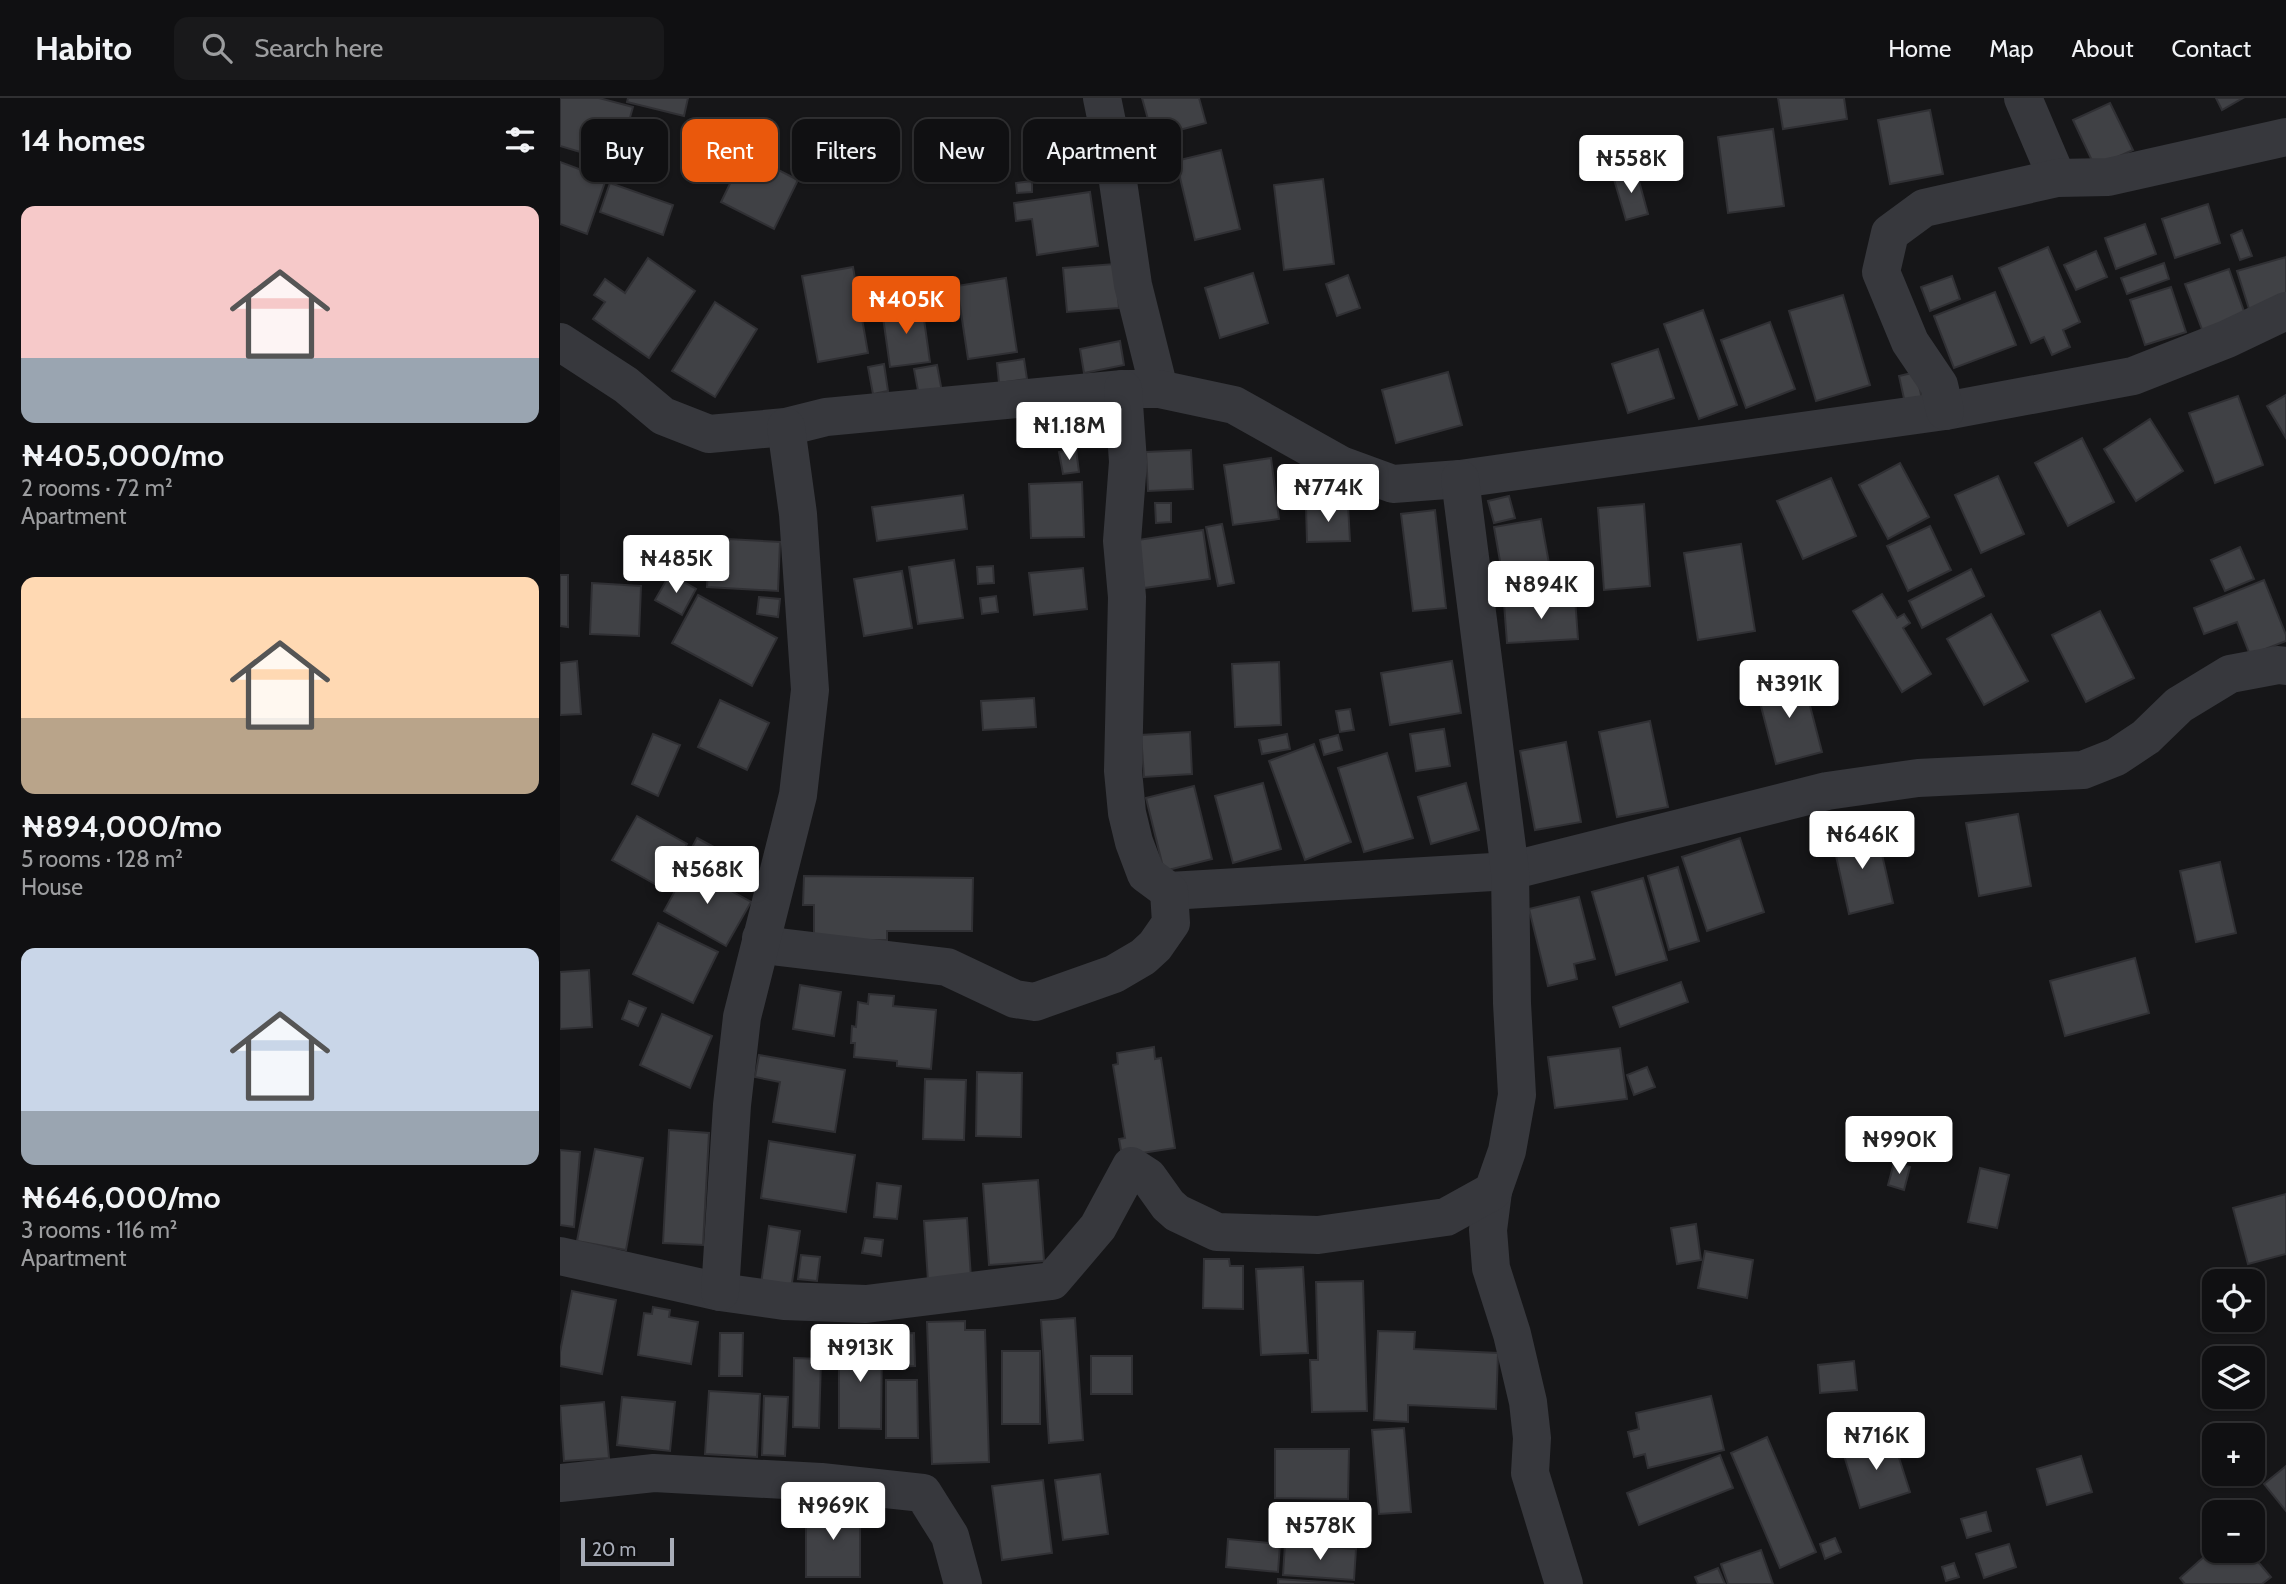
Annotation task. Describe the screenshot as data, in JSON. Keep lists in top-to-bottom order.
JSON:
{
  "scale_bar": "20 m",
  "page": {
    "header": "Habito",
    "search": "Search here",
    "nav": [
      "Home",
      "Map",
      "About",
      "Contact"
    ],
    "heading": "14 homes",
    "chip": [
      "Buy",
      "Rent",
      "Filters",
      "New",
      "Apartment"
    ],
    "price": [
      "₦558K",
      "₦405K",
      "₦1.18M",
      "₦774K",
      "₦485K",
      "₦894K",
      "₦391K",
      "₦646K",
      "₦568K",
      "₦990K",
      "₦913K",
      "₦716K",
      "₦969K",
      "₦578K"
    ],
    "list": [
      {
        "name": "₦405,000/mo",
        "note": "2 rooms · 72 m² · Apartment"
      },
      {
        "name": "₦894,000/mo",
        "note": "5 rooms · 128 m² · House"
      },
      {
        "name": "₦646,000/mo",
        "note": "3 rooms · 116 m² · Apartment"
      }
    ],
    "map_buttons": ["+", "−"],
    "scale": "20 m"
  }
}
